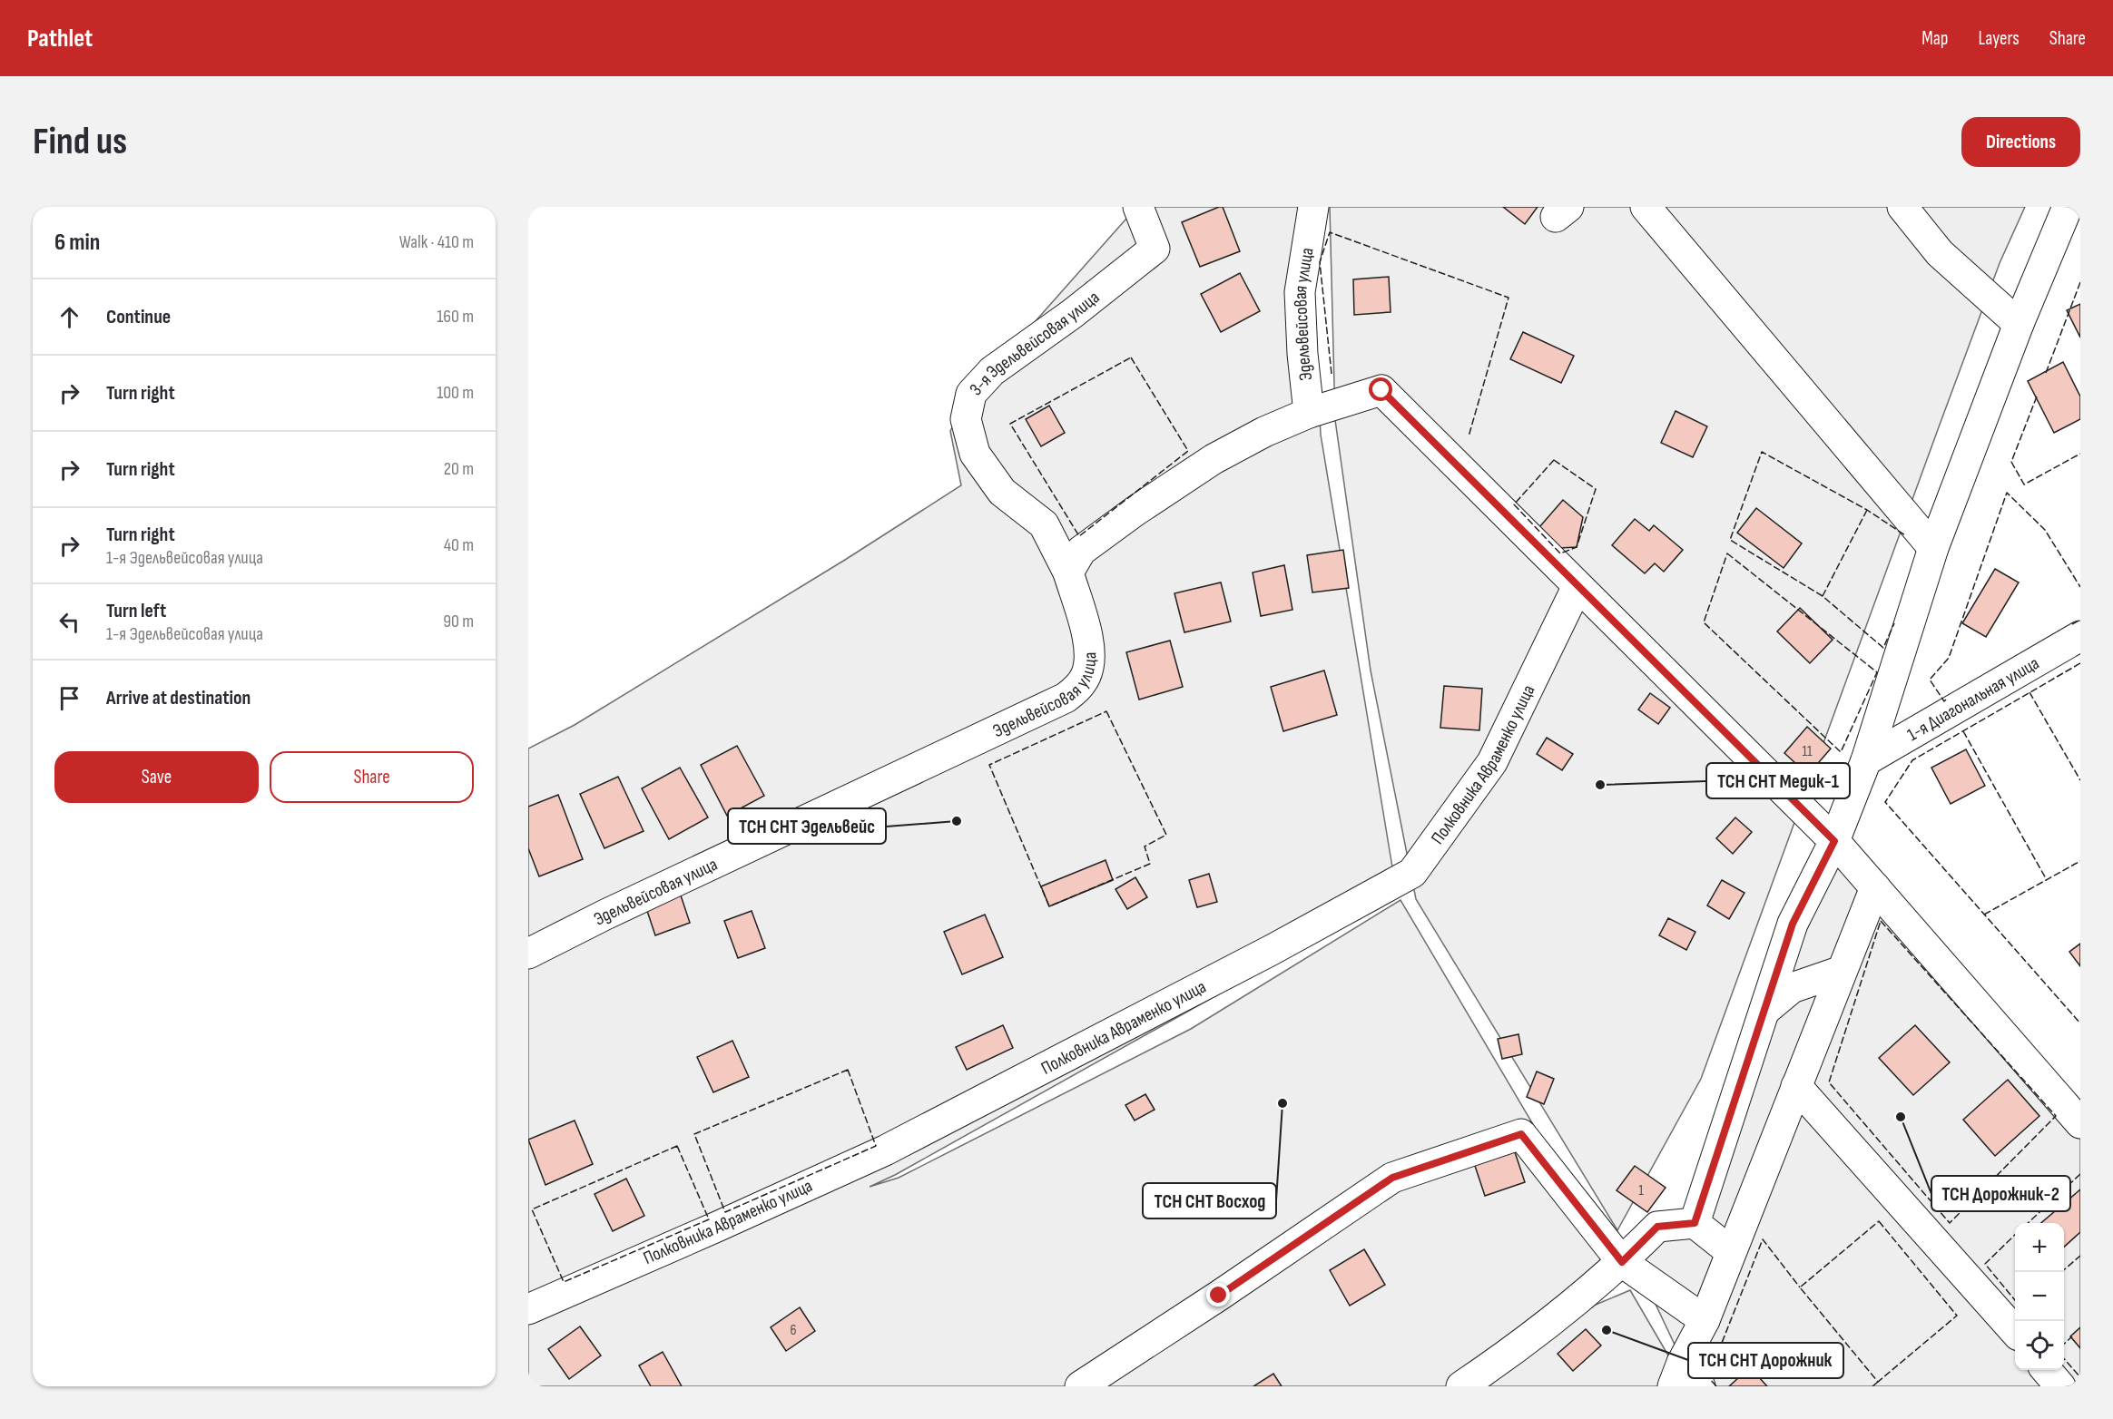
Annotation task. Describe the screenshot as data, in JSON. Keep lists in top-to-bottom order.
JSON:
{
  "streets": {
    "street": [
      "Эдельвейсовая улица",
      "3-я Эдельвейсовая улица",
      "1-я Диагональная улица",
      "Полковника Авраменко улица"
    ]
  },
  "crossings": [
    ["Эдельвейсовая улица", "3-я Эдельвейсовая улица"]
  ],
  "places": [
    "ТСН СНТ Медик-1",
    "ТСН СНТ Эдельвейс",
    "ТСН СНТ Восход",
    "ТСН Дорожник-2",
    "ТСН СНТ Дорожник"
  ],
  "house_numbers": ["11", "1", "6"],
  "page": {
    "header": "Pathlet",
    "nav": ["Map", "Layers", "Share"],
    "buttons": [
      "Directions",
      ["Save", "Share"]
    ],
    "title": "Find us",
    "heading": ["6 min", "Walk · 410 m"],
    "list": [
      ["Continue", "160 m"],
      ["Turn right", "100 m"],
      ["Turn right", "20 m"],
      ["Turn right", "1-я Эдельвейсовая улица", "40 m"],
      ["Turn left", "1-я Эдельвейсовая улица", "90 m"],
      "Arrive at destination"
    ],
    "map_buttons": ["+", "−"]
  }
}
